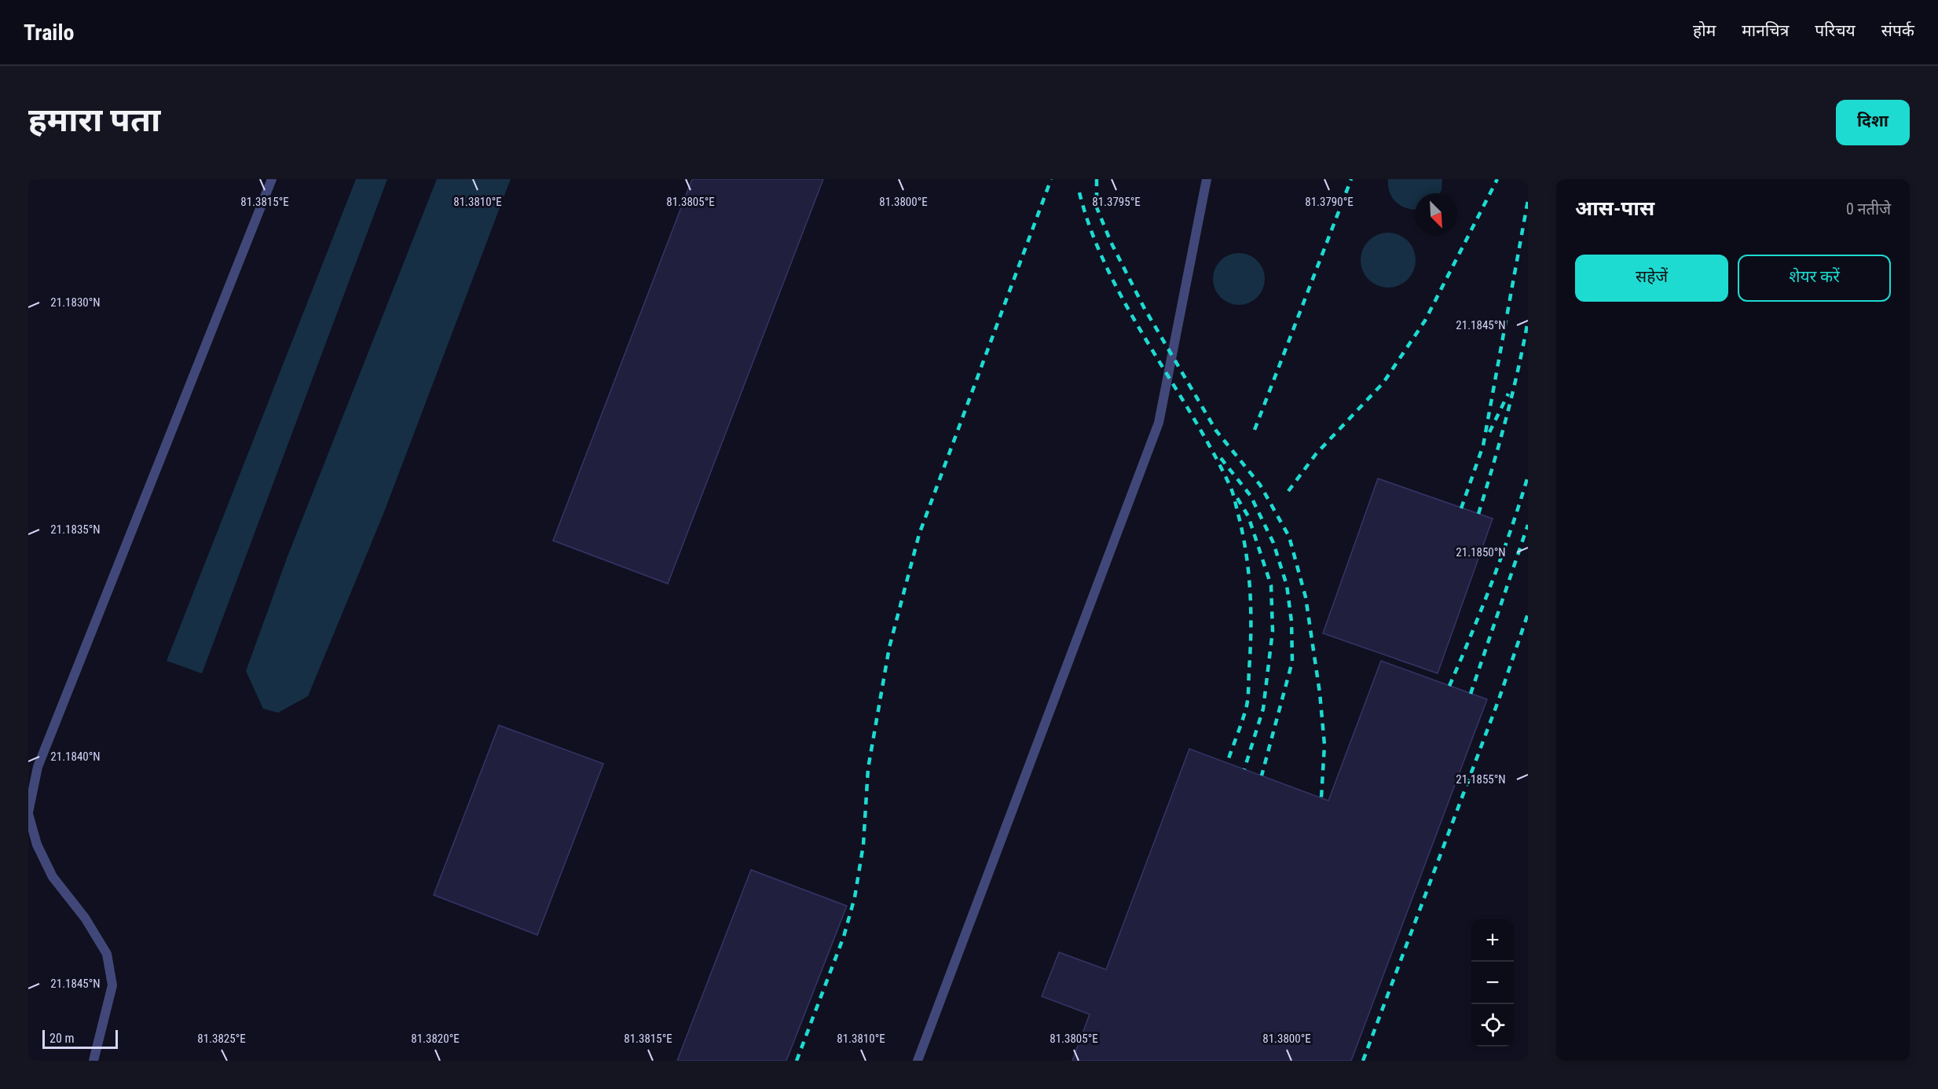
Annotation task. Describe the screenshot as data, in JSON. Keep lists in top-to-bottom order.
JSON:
{
  "scale_bar": "20 m",
  "north": "bottom right",
  "page": {
    "header": "Trailo",
    "nav": [
      "होम",
      "मानचित्र",
      "परिचय",
      "संपर्क"
    ],
    "buttons": [
      "दिशा",
      ["सहेजें", "शेयर करें"]
    ],
    "title": "हमारा पता",
    "heading": ["आस-पास", "0 नतीजे"],
    "map_buttons": ["+", "−"],
    "scale": "20 m"
  },
  "coordinates": [
    "81.3815°E",
    "81.3810°E",
    "81.3805°E",
    "81.3800°E",
    "81.3795°E",
    "81.3790°E",
    "21.1830°N",
    "21.1845°N",
    "21.1835°N",
    "21.1850°N",
    "21.1840°N",
    "21.1855°N",
    "81.3825°E",
    "81.3820°E"
  ]
}
